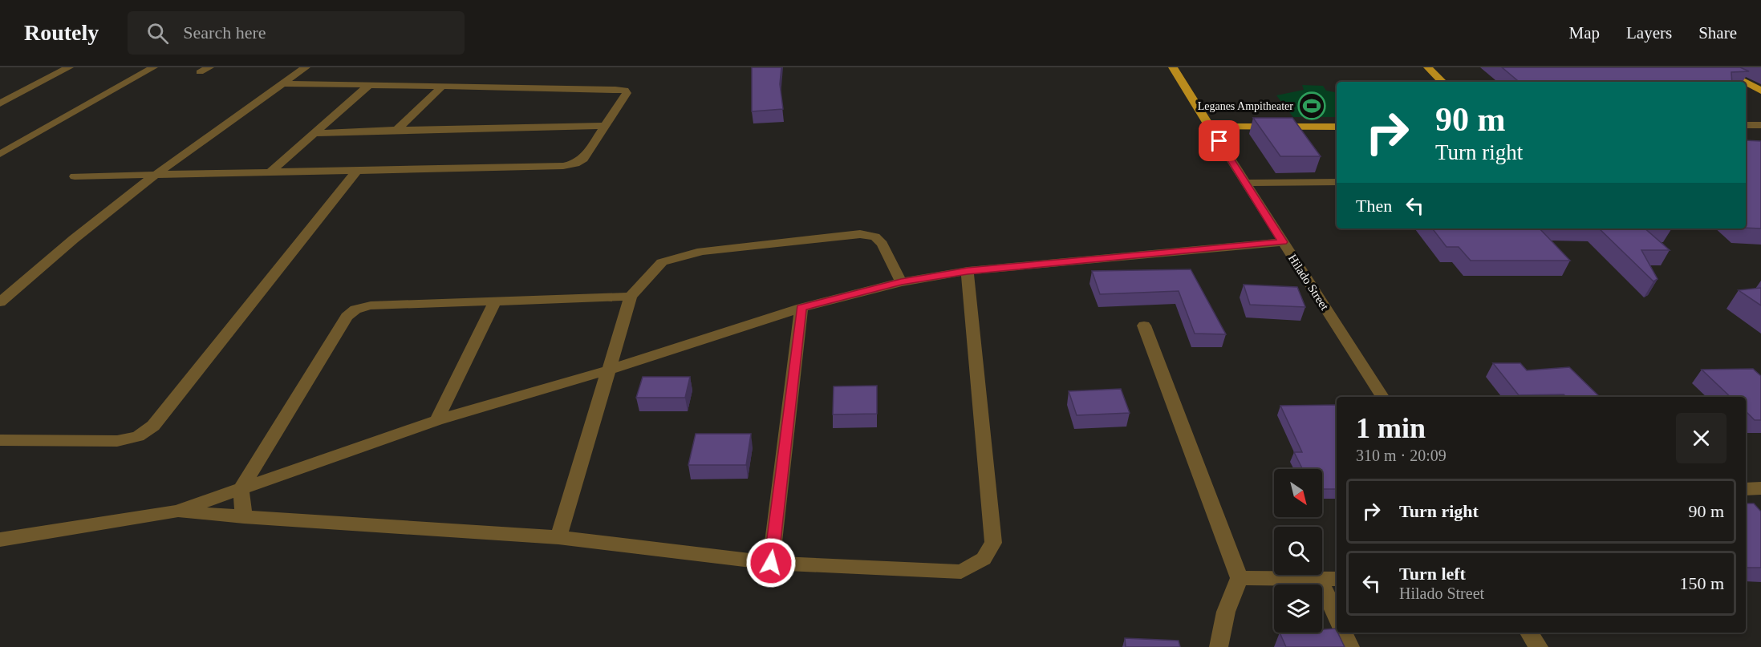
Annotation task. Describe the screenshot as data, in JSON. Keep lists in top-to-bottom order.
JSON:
{
  "streets": {
    "main road": ["Hilado Street"]
  },
  "places": {
    "sports": ["Leganes Ampitheater"]
  },
  "north": "bottom right",
  "page": {
    "header": "Routely",
    "search": "Search here",
    "nav": ["Map", "Layers", "Share"],
    "turn": ["90 m", "Turn right"],
    "then": "Then",
    "heading": ["1 min", "310 m · 20:09"],
    "list": [
      {
        "name": "Turn right",
        "value": "90 m"
      },
      {
        "name": "Turn left",
        "note": "Hilado Street",
        "value": "150 m"
      }
    ]
  }
}
